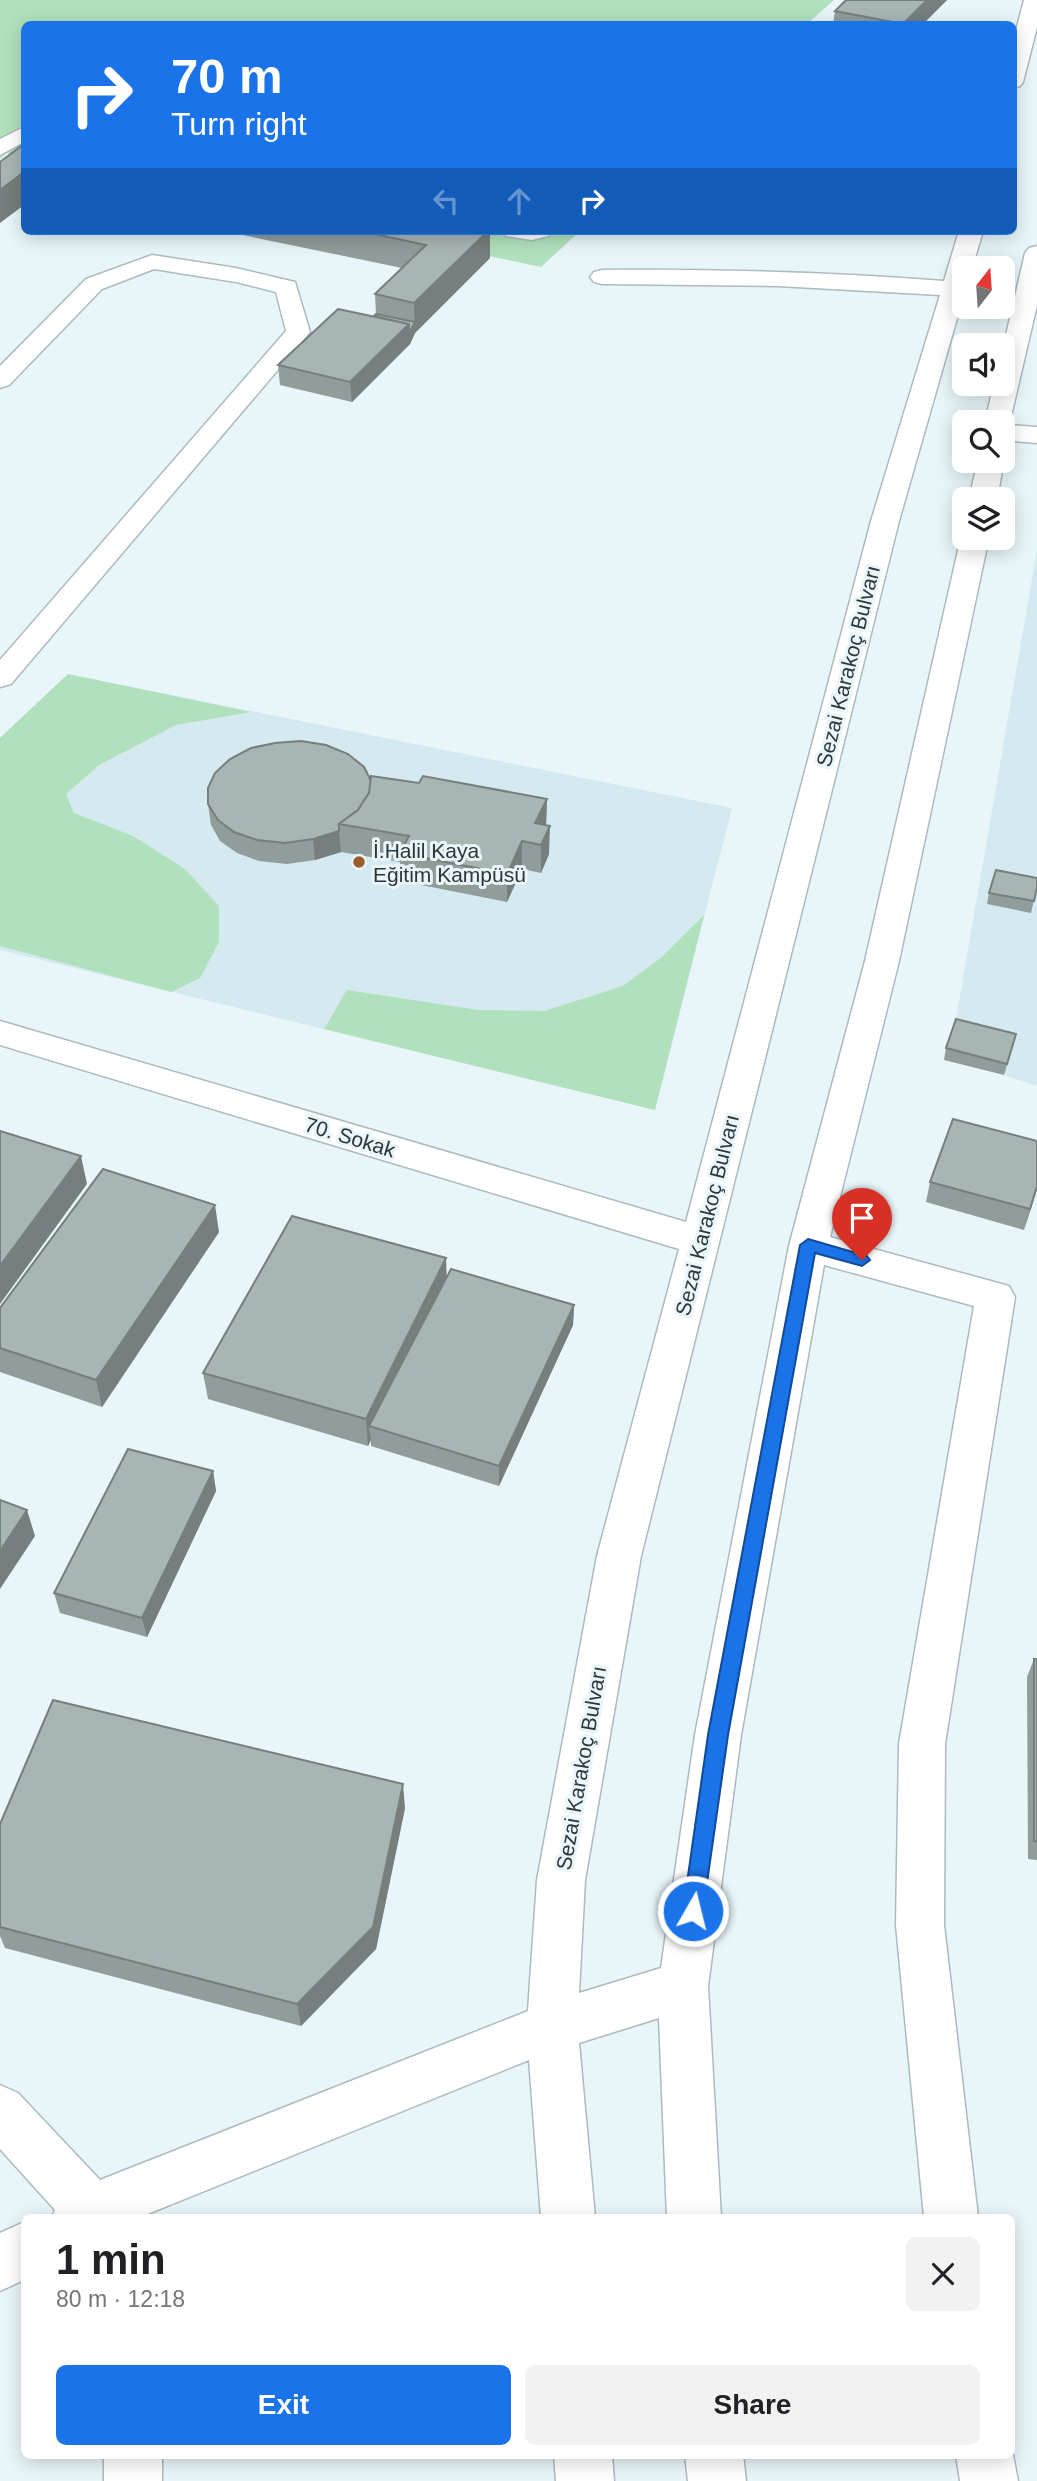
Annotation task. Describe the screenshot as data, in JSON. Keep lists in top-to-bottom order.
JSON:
{
  "streets": {
    "street": ["Sezai Karakoç Bulvarı", "70. Sokak"]
  },
  "crossings": [
    ["Sezai Karakoç Bulvarı", "70. Sokak"]
  ],
  "places": ["İ.Halil Kaya Eğitim Kampüsü"],
  "north": "top",
  "page": {
    "turn": ["70 m", "Turn right"],
    "heading": ["1 min", "80 m · 12:18"],
    "buttons": ["Exit", "Share"]
  }
}
